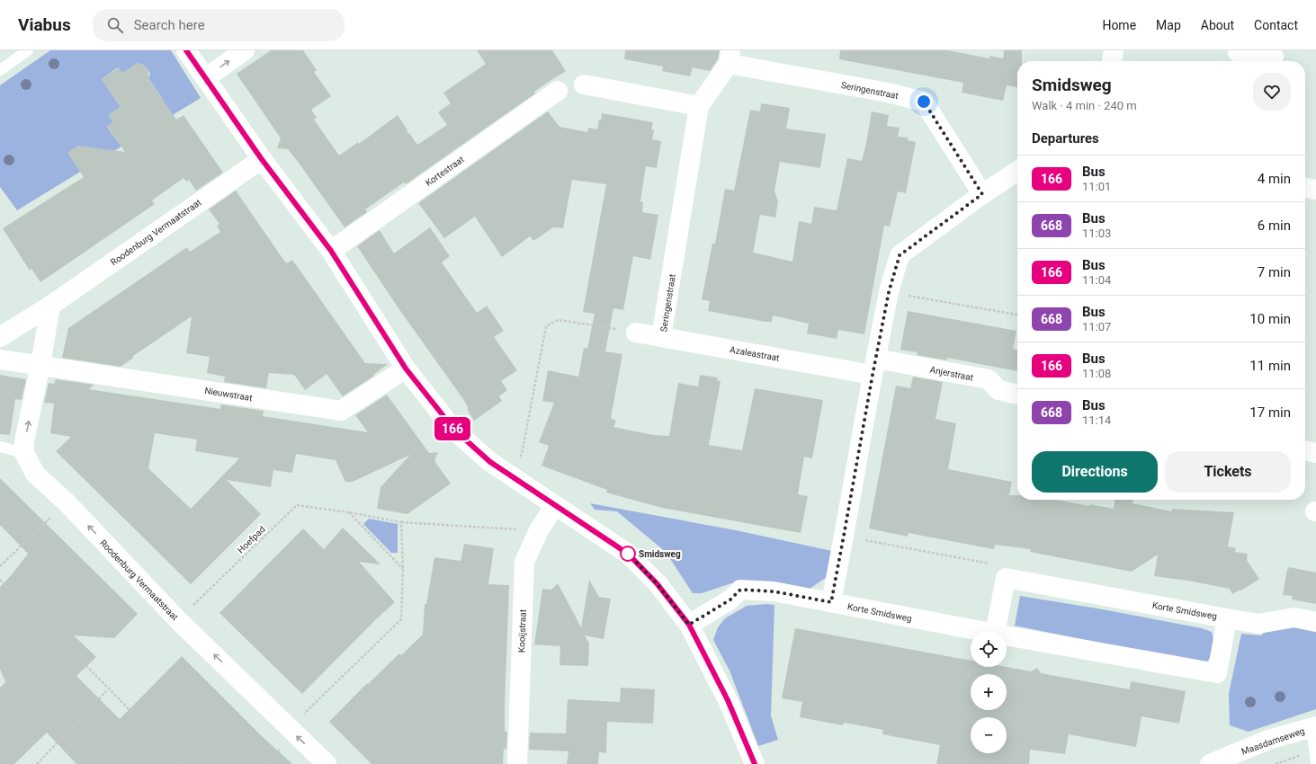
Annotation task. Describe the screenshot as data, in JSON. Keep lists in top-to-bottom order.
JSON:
{
  "streets": {
    "street": [
      "Seringenstraat",
      "Kortestraat",
      "Roodenburg Vermaatstraat",
      "Azaleastraat",
      "Anjerstraat",
      "Nieuwstraat",
      "Korte Smidsweg",
      "Kooijstraat",
      "Maasdamseweg"
    ],
    "path": ["Hoefpad"]
  },
  "crossings": [
    ["Seringenstraat", "Azaleastraat"],
    ["Roodenburg Vermaatstraat", "Hoefpad"],
    ["Azaleastraat", "Anjerstraat"],
    ["Hoefpad", "Kooijstraat"]
  ],
  "one_way": ["Roodenburg Vermaatstraat"],
  "places": ["Smidsweg"],
  "lines": ["bus line 166"],
  "page": {
    "header": "Viabus",
    "search": "Search here",
    "nav": [
      "Home",
      "Map",
      "About",
      "Contact"
    ],
    "on_map": "166",
    "heading": [
      ["Smidsweg", "Walk · 4 min · 240 m"],
      "Departures"
    ],
    "list": [
      {
        "mark": "166",
        "name": "Bus",
        "note": "11:01",
        "value": "4 min"
      },
      {
        "mark": "668",
        "name": "Bus",
        "note": "11:03",
        "value": "6 min"
      },
      {
        "mark": "166",
        "name": "Bus",
        "note": "11:04",
        "value": "7 min"
      },
      {
        "mark": "668",
        "name": "Bus",
        "note": "11:07",
        "value": "10 min"
      },
      {
        "mark": "166",
        "name": "Bus",
        "note": "11:08",
        "value": "11 min"
      },
      {
        "mark": "668",
        "name": "Bus",
        "note": "11:14",
        "value": "17 min"
      }
    ],
    "buttons": ["Directions", "Tickets"],
    "map_buttons": ["+", "−"]
  }
}
